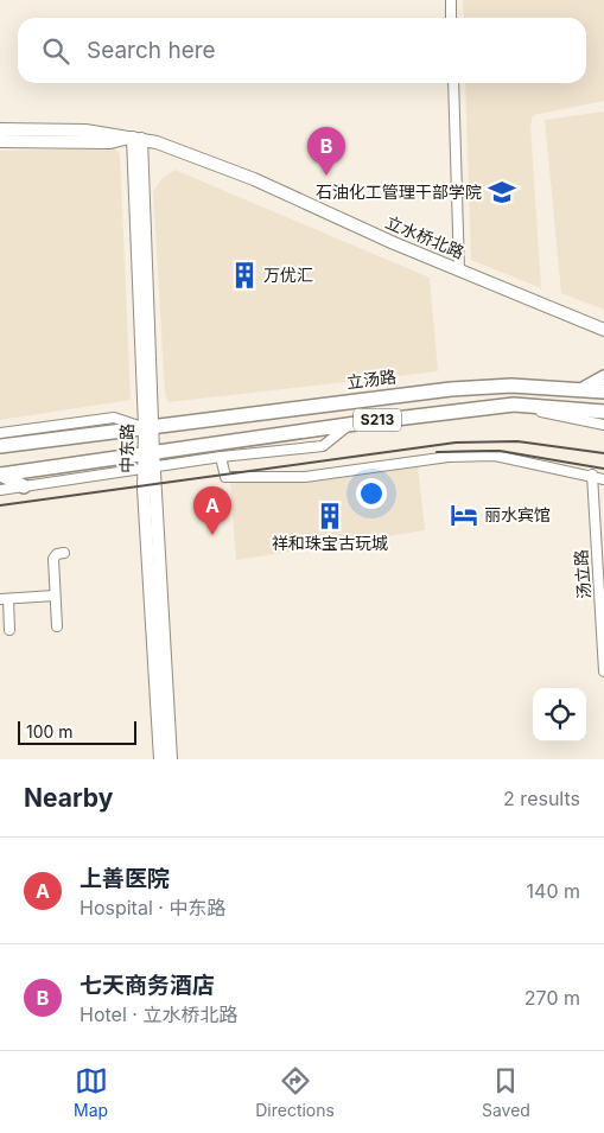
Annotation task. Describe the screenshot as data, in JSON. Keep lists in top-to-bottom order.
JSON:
{
  "streets": {
    "main road": ["立汤路", "S213"],
    "street": ["立水桥北路", "中东路", "汤立路"]
  },
  "crossings": [
    ["立水桥北路", "中东路"],
    ["立汤路", "中东路"],
    ["S213", "中东路"]
  ],
  "places": {
    "school or university": ["石油化工管理干部学院"],
    "building": ["万优汇", "祥和珠宝古玩城"],
    "hotel": ["丽水宾馆"]
  },
  "scale_bar": "100 m",
  "page": {
    "search": "Search here",
    "pins": ["B", "A"],
    "scale": "100 m",
    "heading": ["Nearby", "2 results"],
    "list": [
      {
        "mark": "A",
        "name": "上善医院",
        "note": "Hospital · 中东路",
        "value": "140 m"
      },
      {
        "mark": "B",
        "name": "七天商务酒店",
        "note": "Hotel · 立水桥北路",
        "value": "270 m"
      }
    ],
    "nav": ["Map", "Directions", "Saved"]
  }
}
